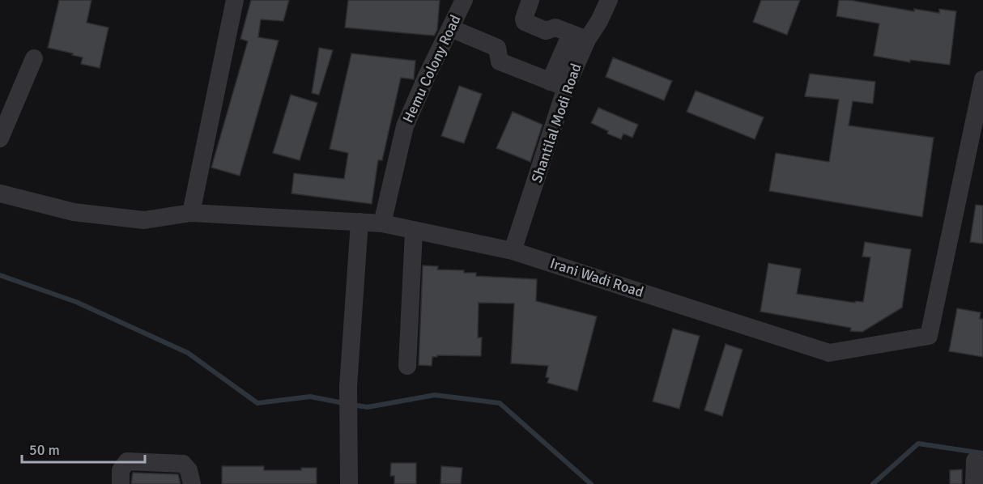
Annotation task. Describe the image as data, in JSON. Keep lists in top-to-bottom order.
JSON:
{
  "streets": {
    "street": ["Hemu Colony Road", "Shantilal Modi Road", "Irani Wadi Road"]
  },
  "crossings": [
    ["Hemu Colony Road", "Irani Wadi Road"],
    ["Shantilal Modi Road", "Irani Wadi Road"]
  ],
  "scale_bar": "50 m"
}
